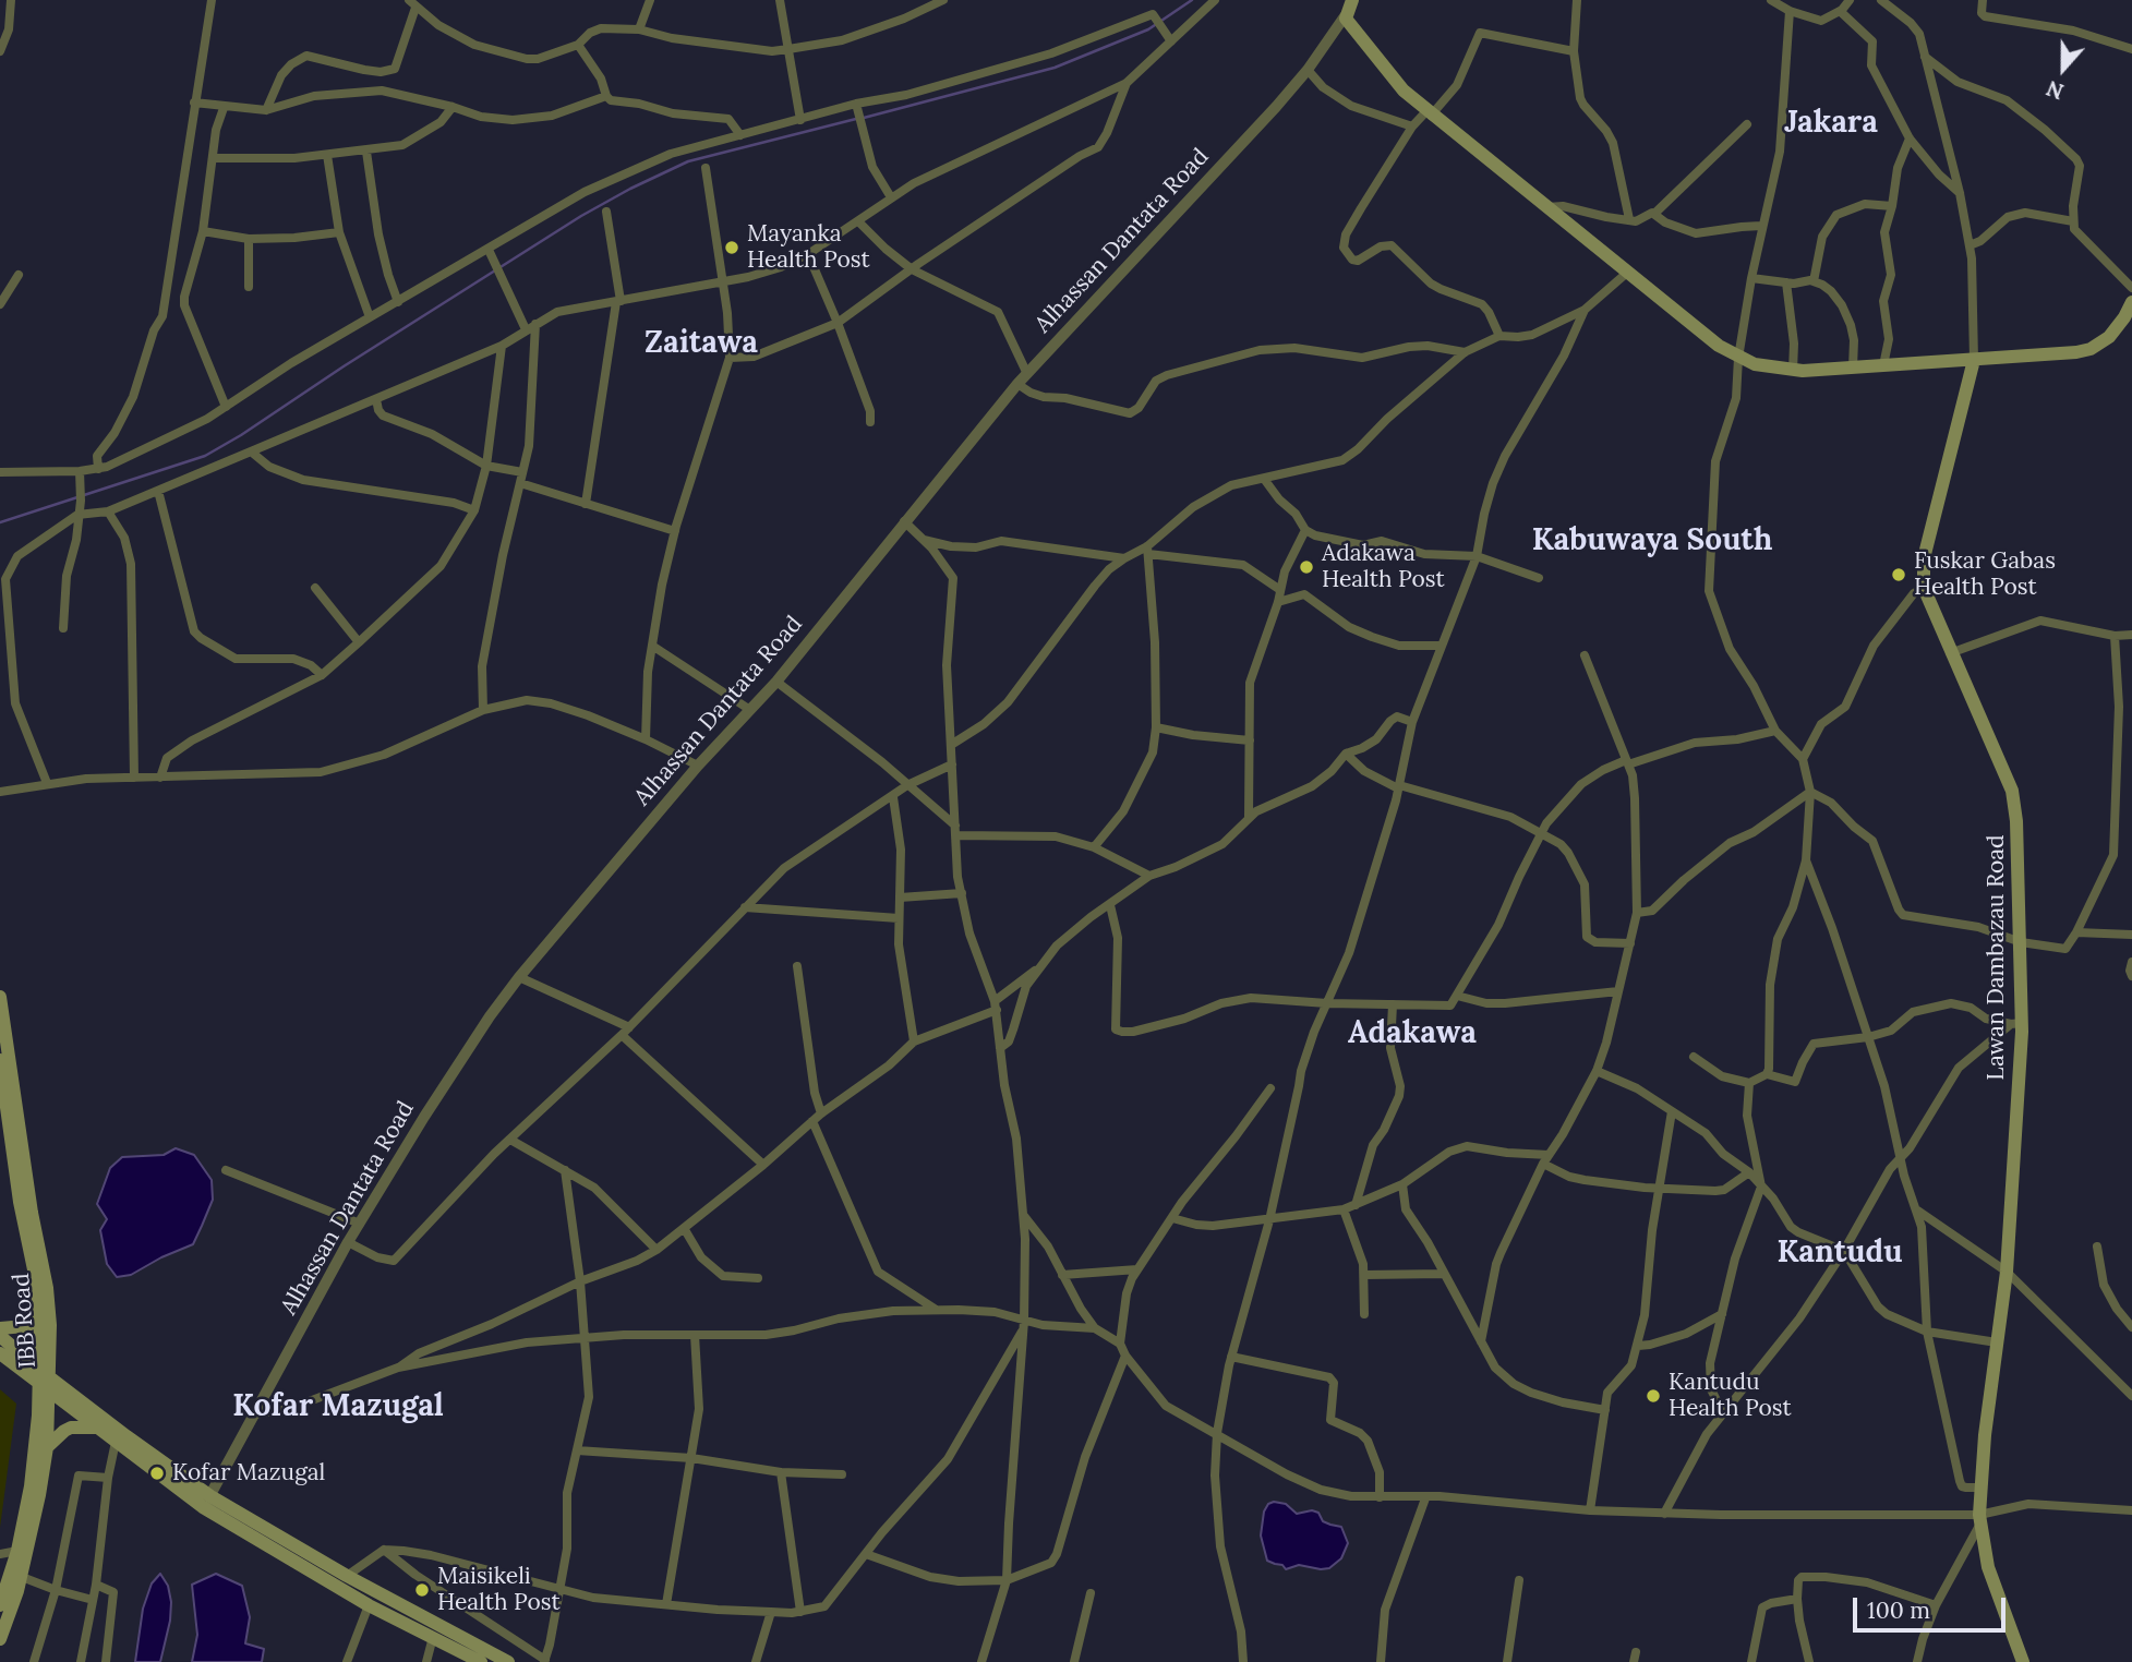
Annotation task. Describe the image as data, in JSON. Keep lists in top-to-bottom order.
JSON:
{
  "streets": {
    "main road": ["Lawan Dambazau Road", "IBB Road"],
    "street": ["Alhassan Dantata Road"]
  },
  "districts": [
    "Jakara",
    "Zaitawa",
    "Kabuwaya South",
    "Adakawa",
    "Kantudu",
    "Kofar Mazugal"
  ],
  "places": [
    "Mayanka Health Post",
    "Adakawa Health Post",
    "Fuskar Gabas Health Post",
    "Kantudu Health Post",
    "Kofar Mazugal",
    "Maisikeli Health Post"
  ],
  "scale_bar": "100 m",
  "north": "bottom"
}
